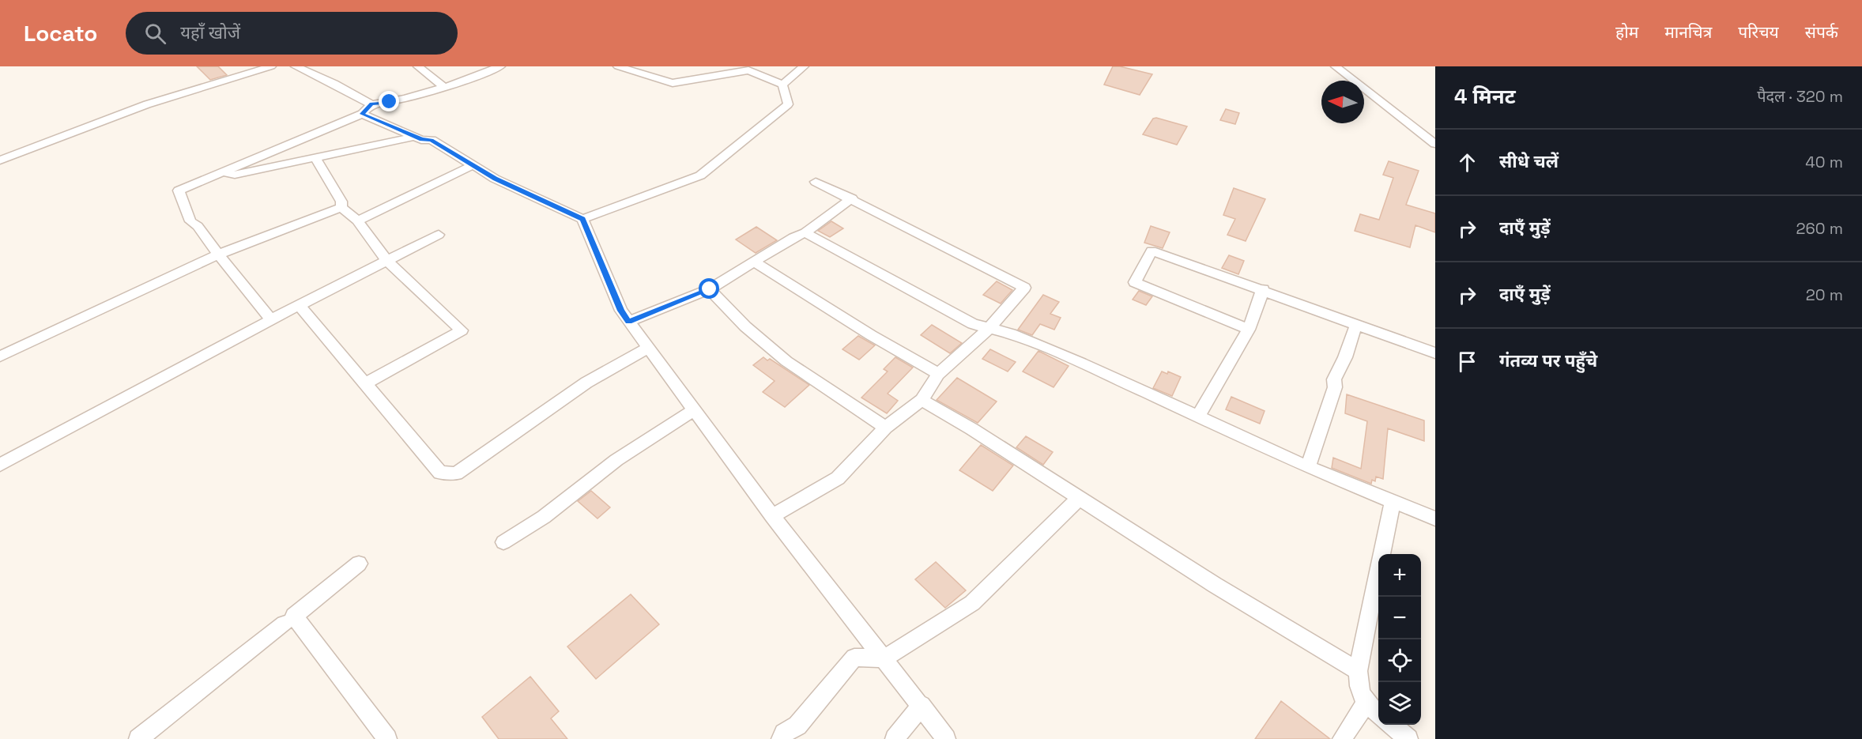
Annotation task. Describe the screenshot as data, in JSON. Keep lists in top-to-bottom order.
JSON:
{
  "north": "left",
  "page": {
    "header": "Locato",
    "search": "यहाँ खोजें",
    "nav": [
      "होम",
      "मानचित्र",
      "परिचय",
      "संपर्क"
    ],
    "heading": ["4 मिनट", "पैदल · 320 m"],
    "list": [
      ["सीधे चलें", "40 m"],
      ["दाएँ मुड़ें", "260 m"],
      ["दाएँ मुड़ें", "20 m"],
      "गंतव्य पर पहुँचे"
    ],
    "map_buttons": ["+", "−"]
  }
}
